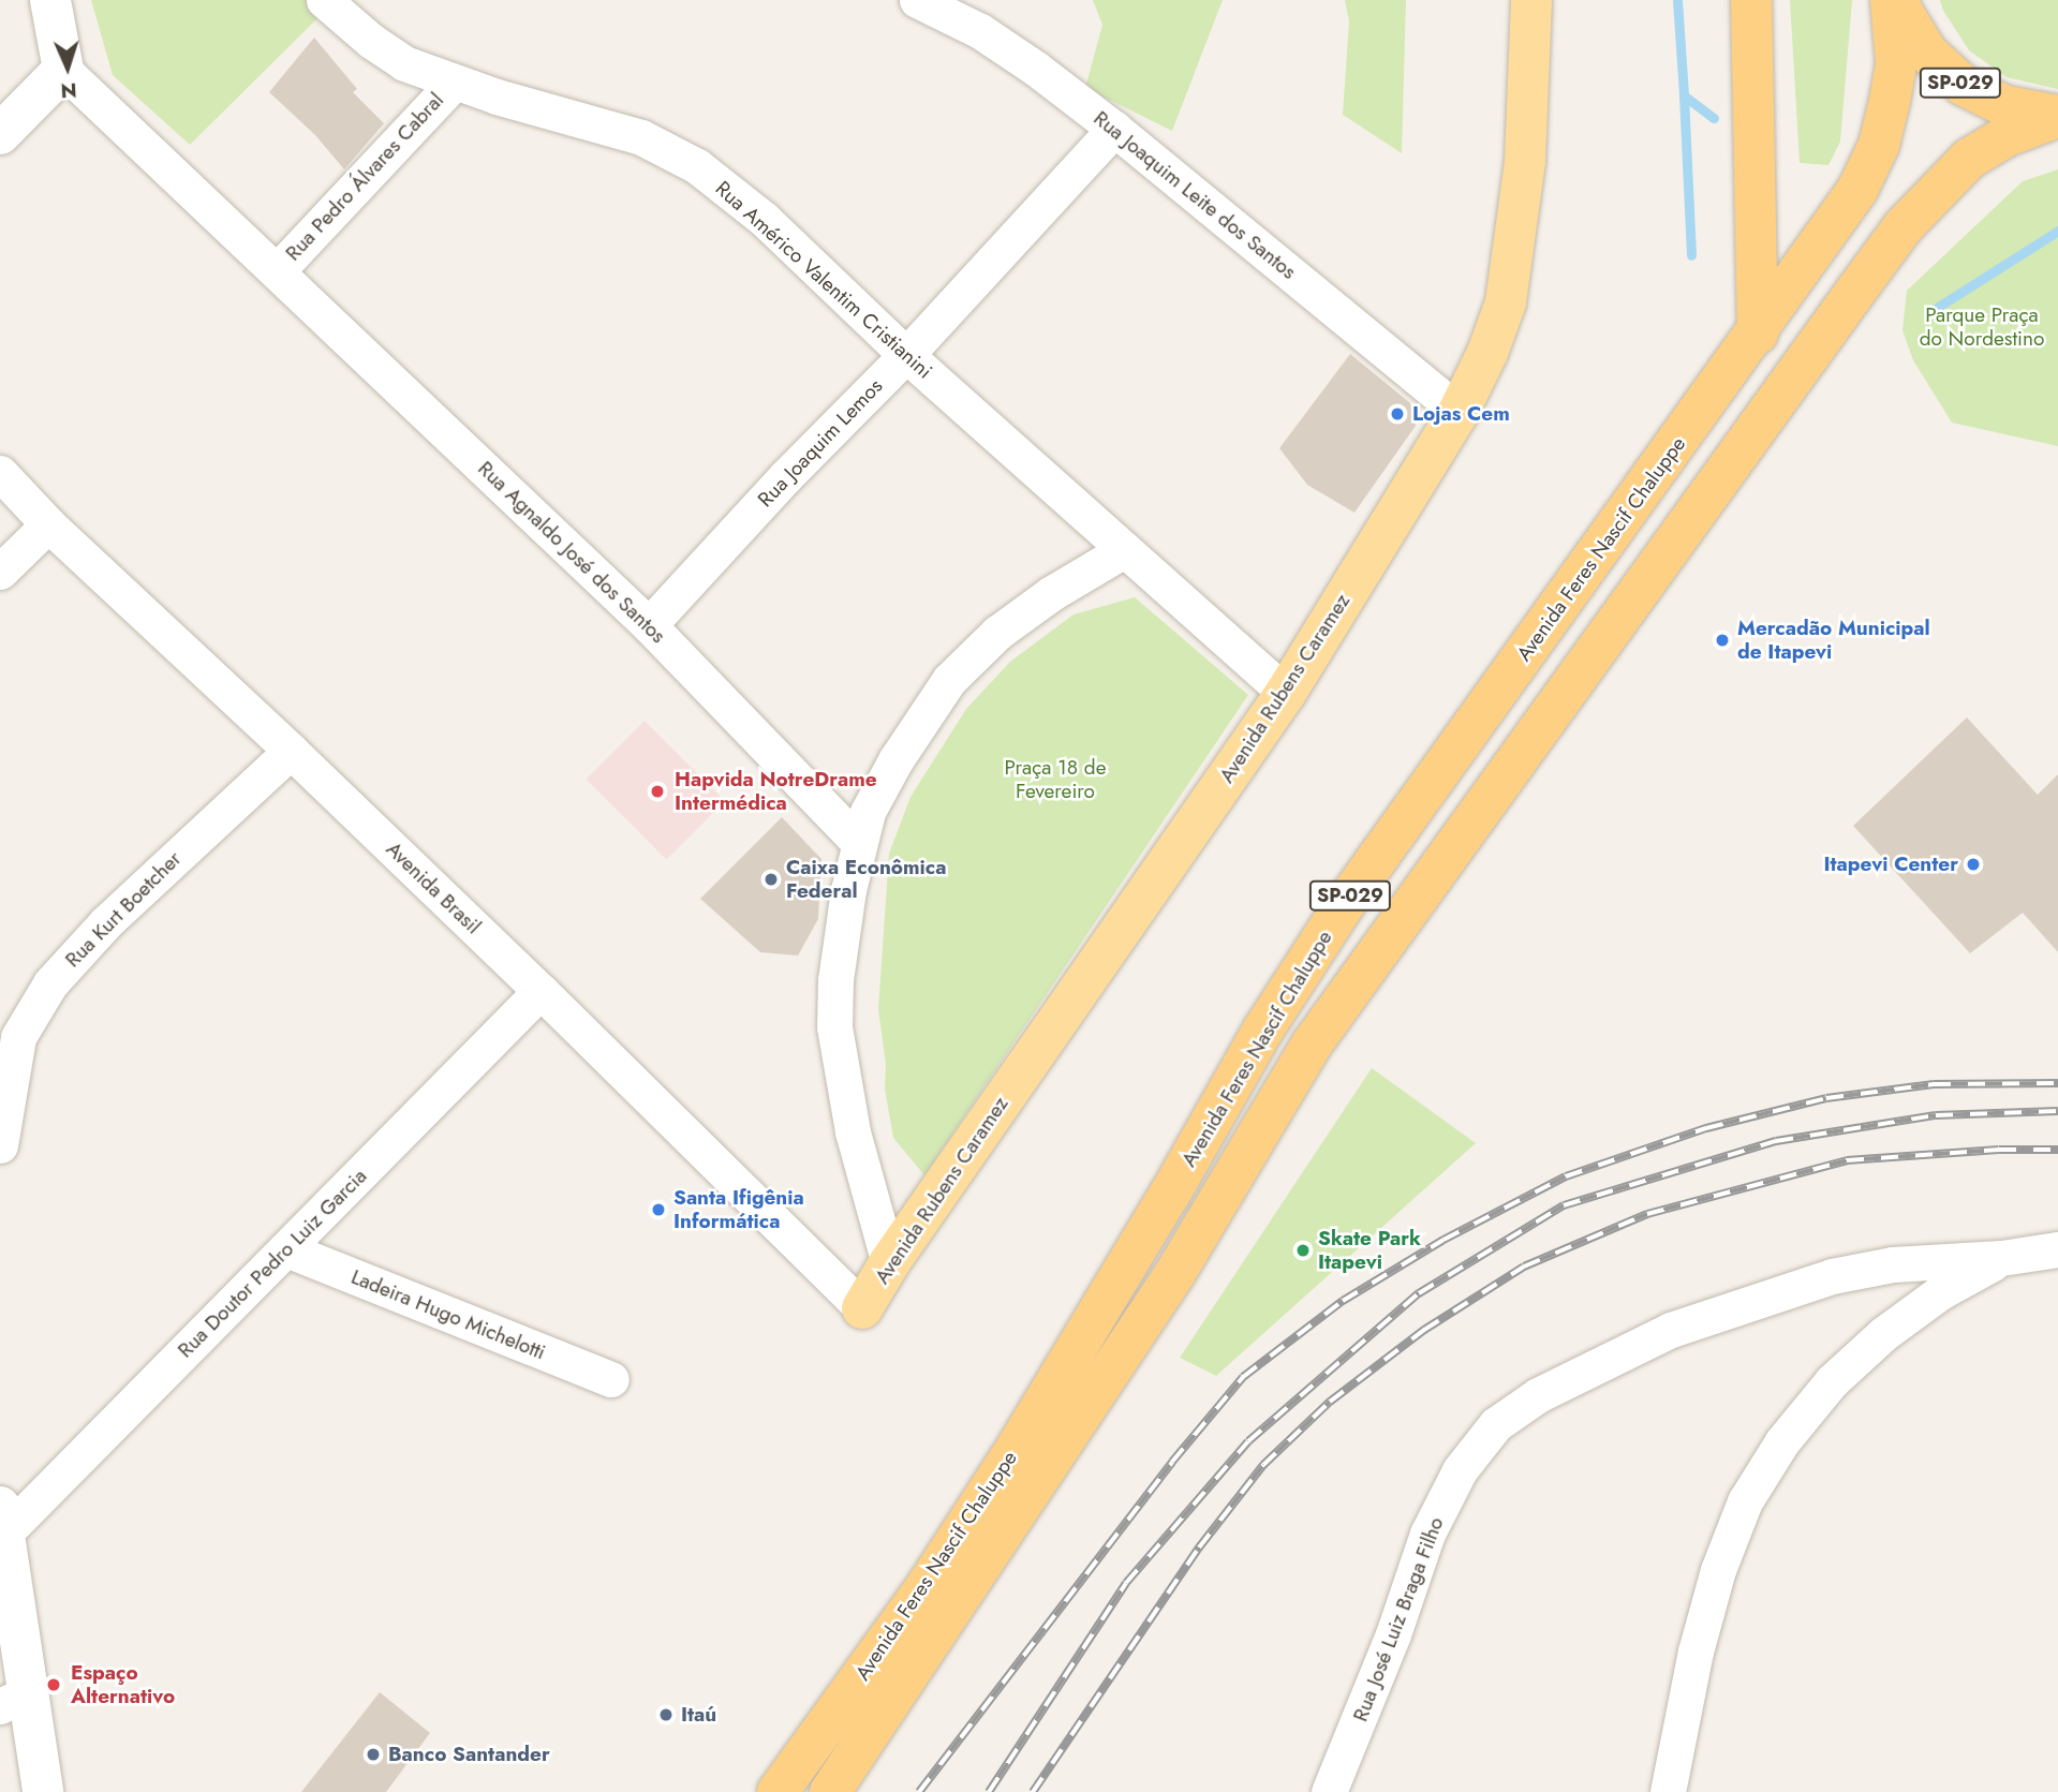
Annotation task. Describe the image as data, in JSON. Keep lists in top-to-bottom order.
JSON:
{
  "streets": {
    "highway": ["SP-029", "Avenida Feres Nascif Chaluppe"],
    "main road": ["Avenida Rubens Caramez"],
    "street": [
      "Rua Pedro Álvares Cabral",
      "Rua Joaquim Leite dos Santos",
      "Rua Américo Valentim Cristianini",
      "Rua Joaquim Lemos",
      "Rua Agnaldo José dos Santos",
      "Avenida Brasil",
      "Rua Kurt Boetcher",
      "Rua Doutor Pedro Luiz Garcia",
      "Ladeira Hugo Michelotti",
      "Rua José Luiz Braga Filho"
    ]
  },
  "crossings": [
    ["SP-029", "Avenida Feres Nascif Chaluppe"],
    ["Rua Pedro Álvares Cabral", "Rua Américo Valentim Cristianini"],
    ["Rua Pedro Álvares Cabral", "Rua Agnaldo José dos Santos"],
    ["Rua Joaquim Leite dos Santos", "Rua Joaquim Lemos"],
    ["Rua Joaquim Leite dos Santos", "Avenida Rubens Caramez"],
    ["Rua Américo Valentim Cristianini", "Rua Joaquim Lemos"],
    ["Rua Joaquim Lemos", "Rua Agnaldo José dos Santos"],
    ["Avenida Rubens Caramez", "Avenida Brasil"],
    ["Avenida Brasil", "Rua Kurt Boetcher"],
    ["Avenida Brasil", "Rua Doutor Pedro Luiz Garcia"],
    ["Rua Doutor Pedro Luiz Garcia", "Ladeira Hugo Michelotti"]
  ],
  "parks": ["Parque Praça do Nordestino", "Praça 18 de Fevereiro"],
  "places": [
    "Lojas Cem",
    "Mercadão Municipal de Itapevi",
    "Hapvida NotreDrame Intermédica",
    "Itapevi Center",
    "Caixa Econômica Federal",
    "Santa Ifigênia Informática",
    "Skate Park Itapevi",
    "Espaço Alternativo",
    "Itaú",
    "Banco Santander"
  ],
  "north": "bottom"
}
